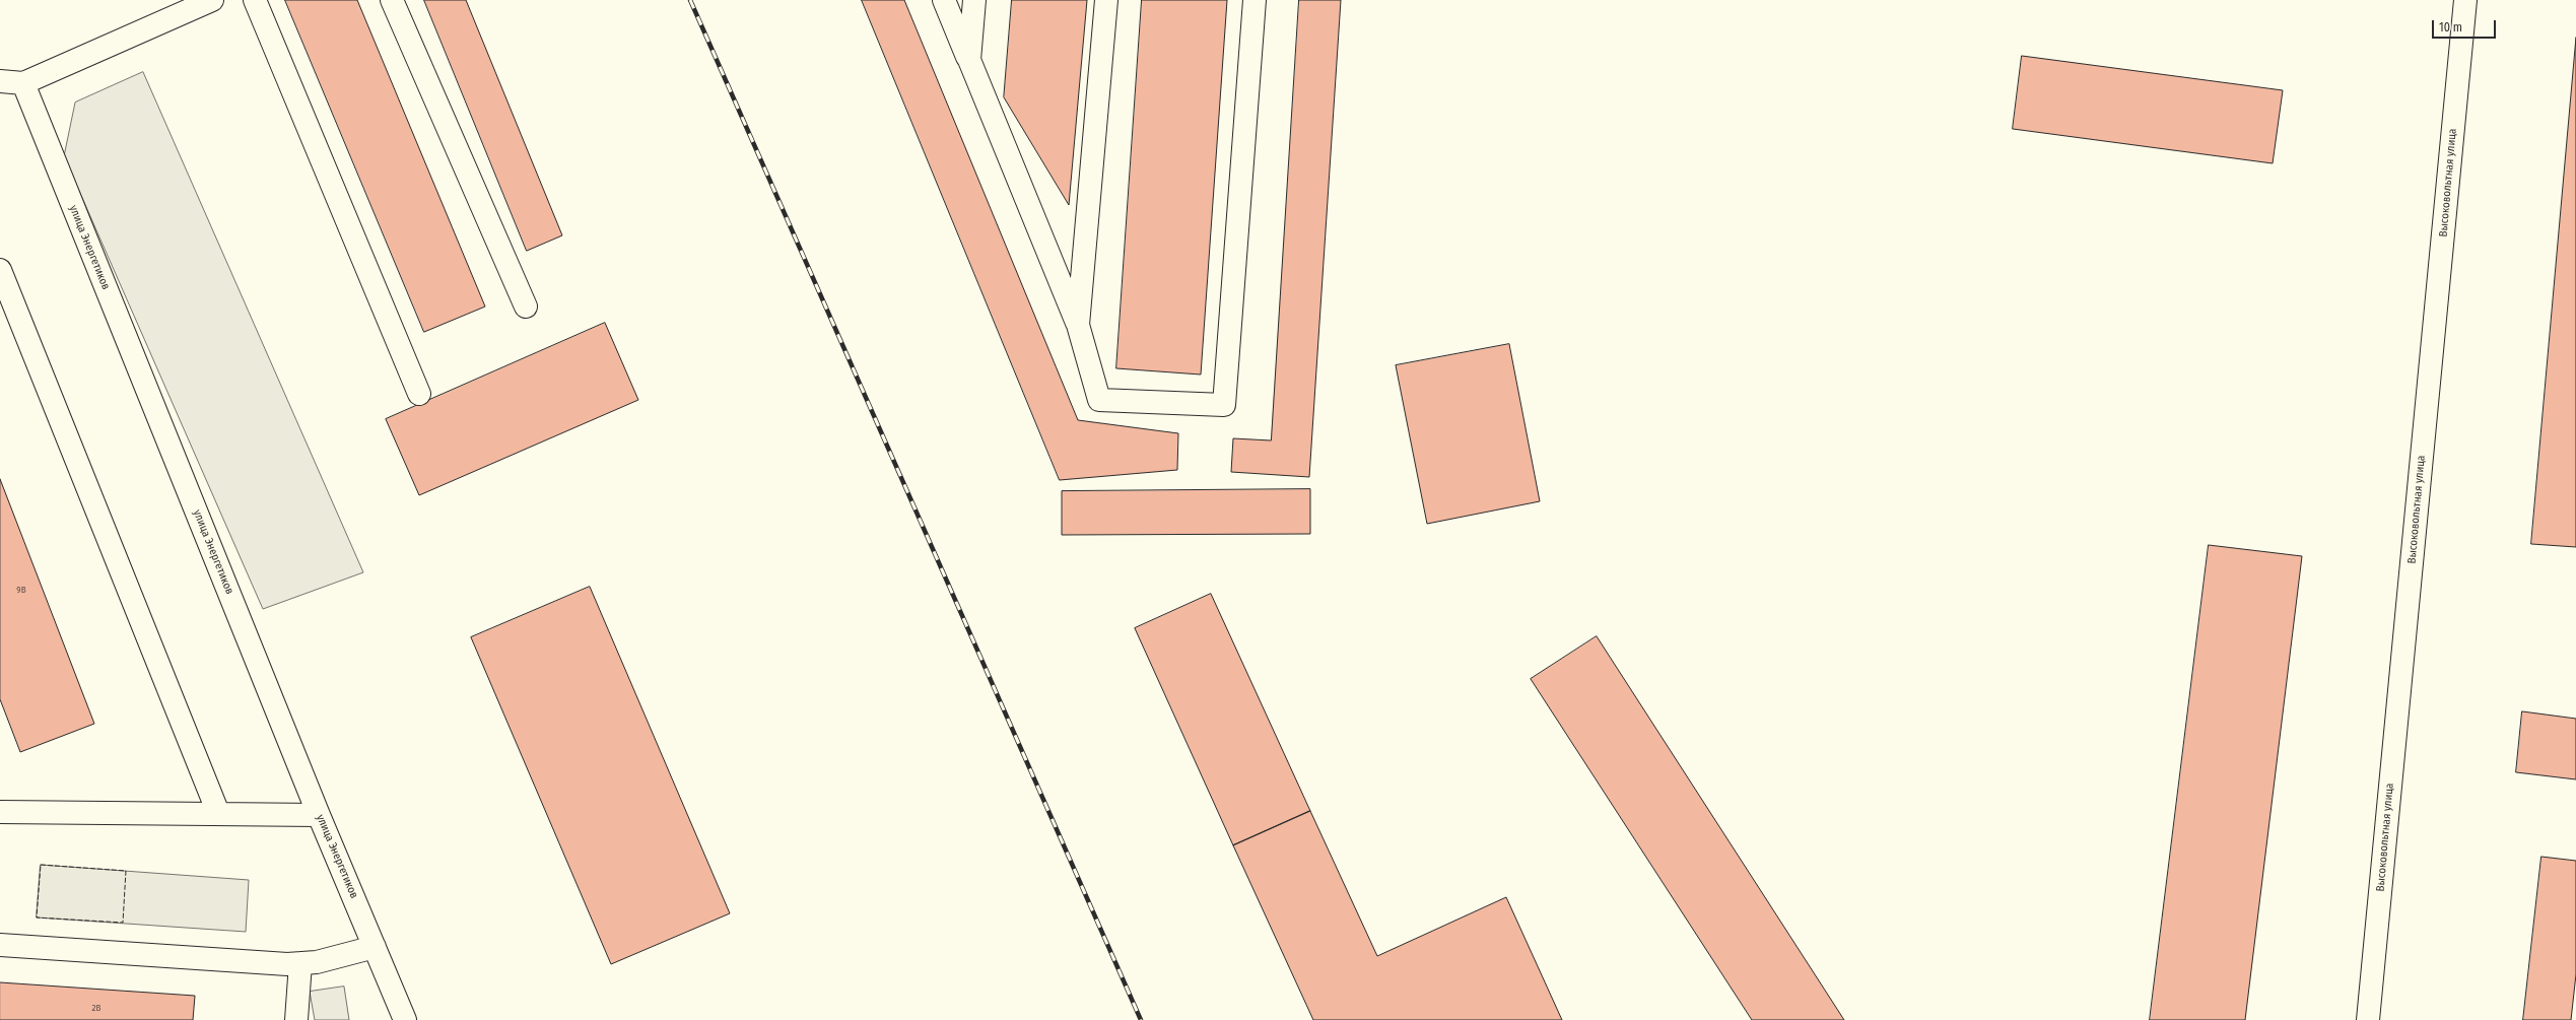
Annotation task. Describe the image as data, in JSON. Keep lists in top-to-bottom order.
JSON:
{
  "streets": {
    "street": ["Высоковольтная улица", "улица Энергетиков"]
  },
  "house_numbers": ["9В", "2B"],
  "scale_bar": "10 m"
}
